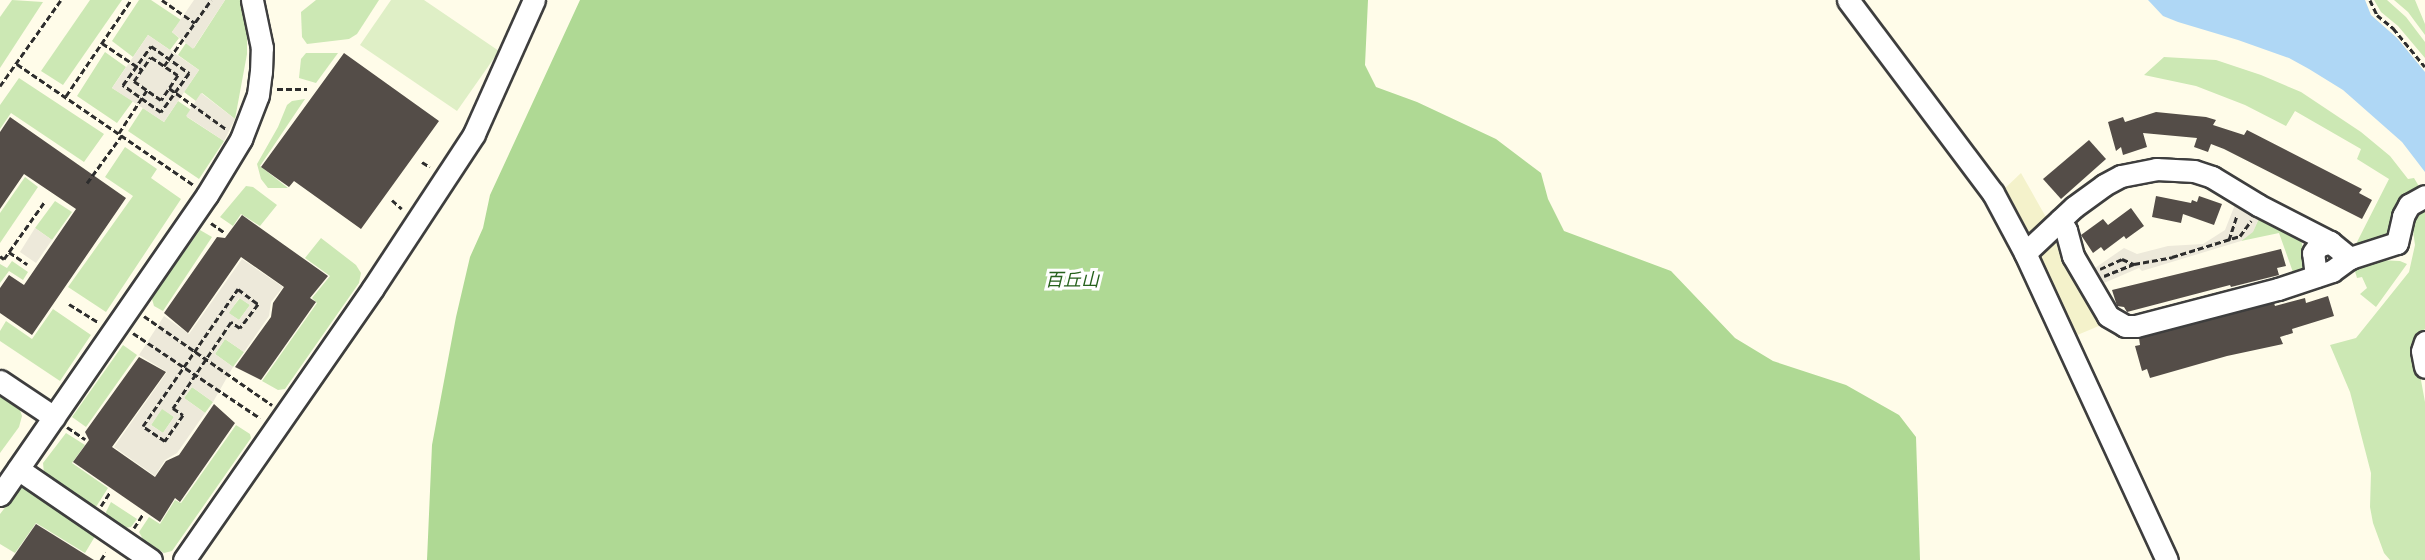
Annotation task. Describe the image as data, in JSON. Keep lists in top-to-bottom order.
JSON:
{
  "parks": ["百丘山"]
}
